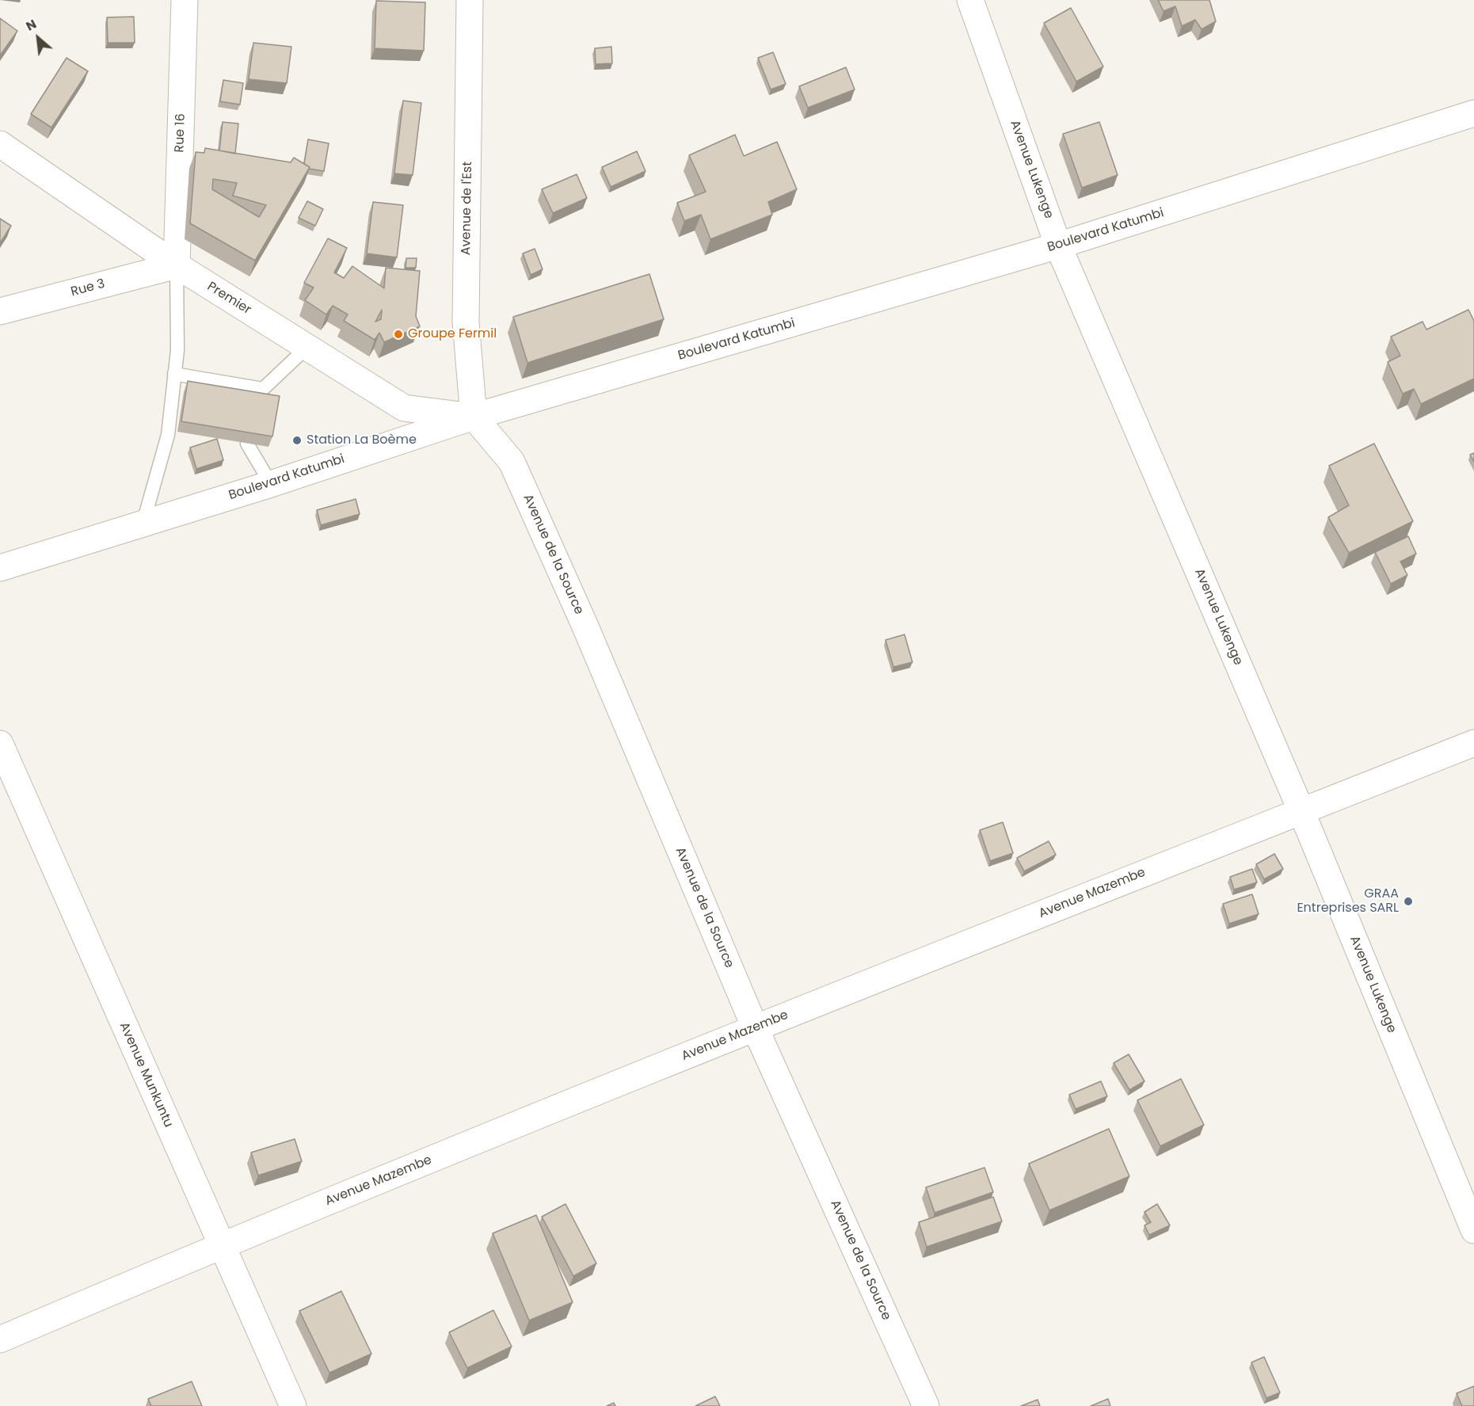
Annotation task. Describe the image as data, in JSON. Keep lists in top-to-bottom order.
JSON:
{
  "streets": {
    "street": [
      "Rue 16",
      "Avenue Lukenge",
      "Avenue de l'Est",
      "Boulevard Katumbi",
      "Rue 3",
      "Premier",
      "Avenue de la Source",
      "Avenue Mazembe",
      "Avenue Munkuntu"
    ]
  },
  "crossings": [
    ["Rue 16", "Rue 3"],
    ["Rue 16", "Premier"],
    ["Avenue Lukenge", "Boulevard Katumbi"],
    ["Avenue Lukenge", "Avenue Mazembe"],
    ["Avenue de l'Est", "Boulevard Katumbi"],
    ["Avenue de l'Est", "Premier"],
    ["Avenue de l'Est", "Avenue de la Source"],
    ["Boulevard Katumbi", "Premier"],
    ["Boulevard Katumbi", "Avenue de la Source"],
    ["Rue 3", "Premier"],
    ["Premier", "Avenue de la Source"],
    ["Avenue de la Source", "Avenue Mazembe"],
    ["Avenue Mazembe", "Avenue Munkuntu"]
  ],
  "places": ["Groupe Fermil", "Station La Boème", "GRAA Entreprises SARL"],
  "north": "top left"
}
